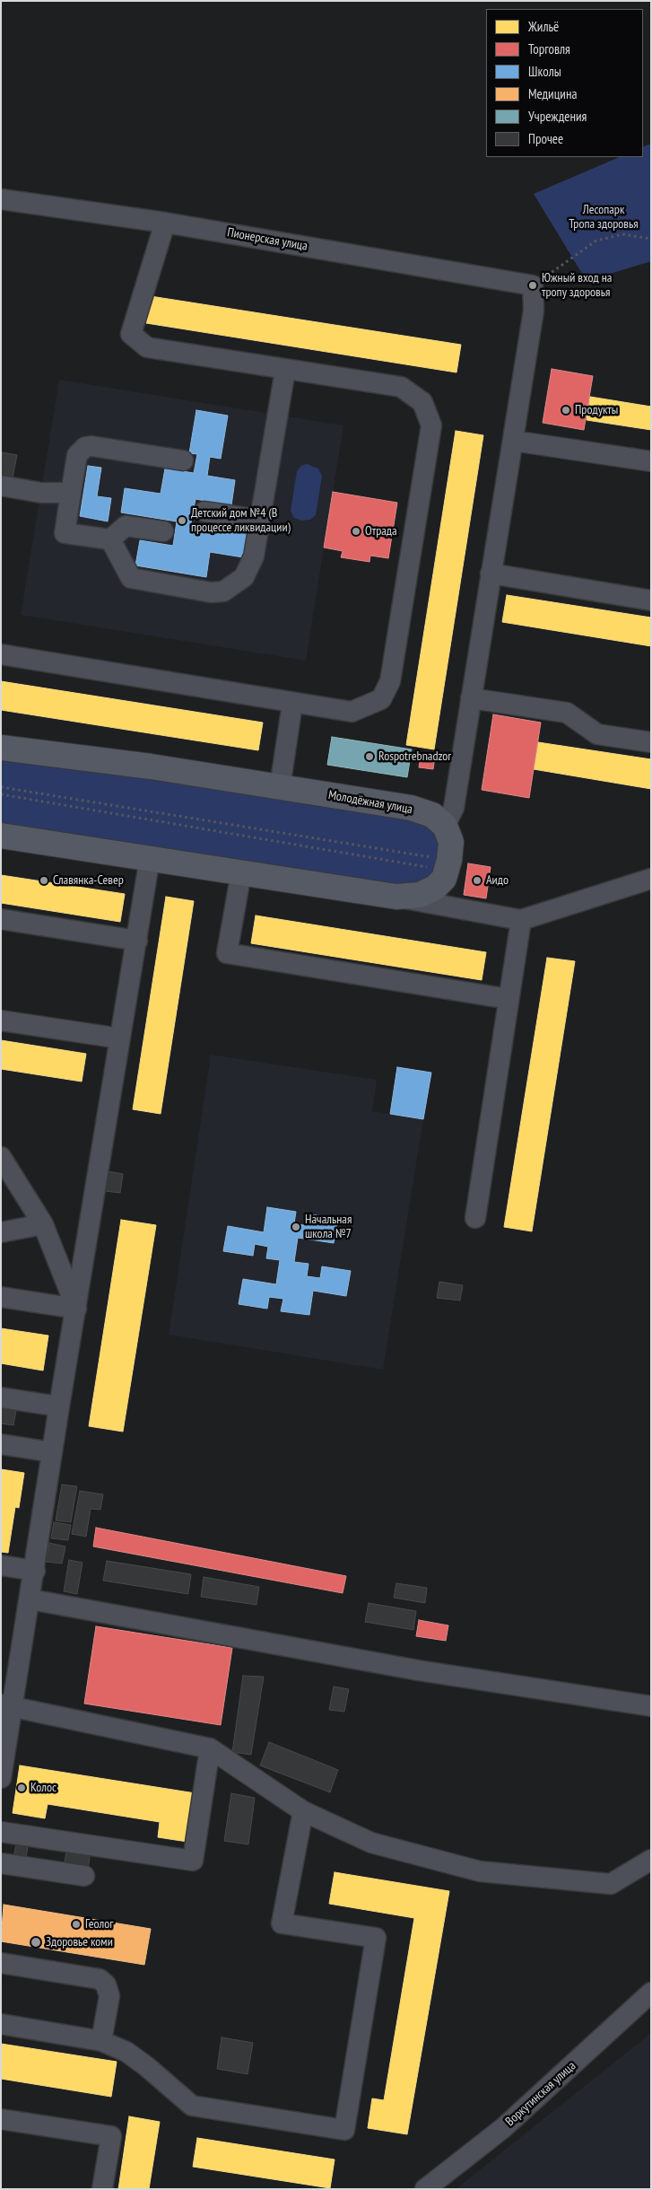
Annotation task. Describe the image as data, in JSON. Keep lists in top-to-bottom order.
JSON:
{
  "streets": {
    "main road": ["Молодёжная улица"],
    "street": ["Пионерская улица", "Воркутинская улица"]
  },
  "parks": ["Лесопарк Тропа здоровья"],
  "places": [
    "Южный вход на тропу здоровья",
    "Продукты",
    "Детский дом №4 (В процессе ликвидации)",
    "Отрада",
    "Rospotrebnadzor",
    "Славянка-Север",
    "Аидо",
    "Начальная школа №7",
    "Колос",
    "Геолог",
    "Здоровье коми"
  ],
  "legend": [
    "Жильё",
    "Торговля",
    "Школы",
    "Медицина",
    "Учреждения",
    "Прочее"
  ]
}
